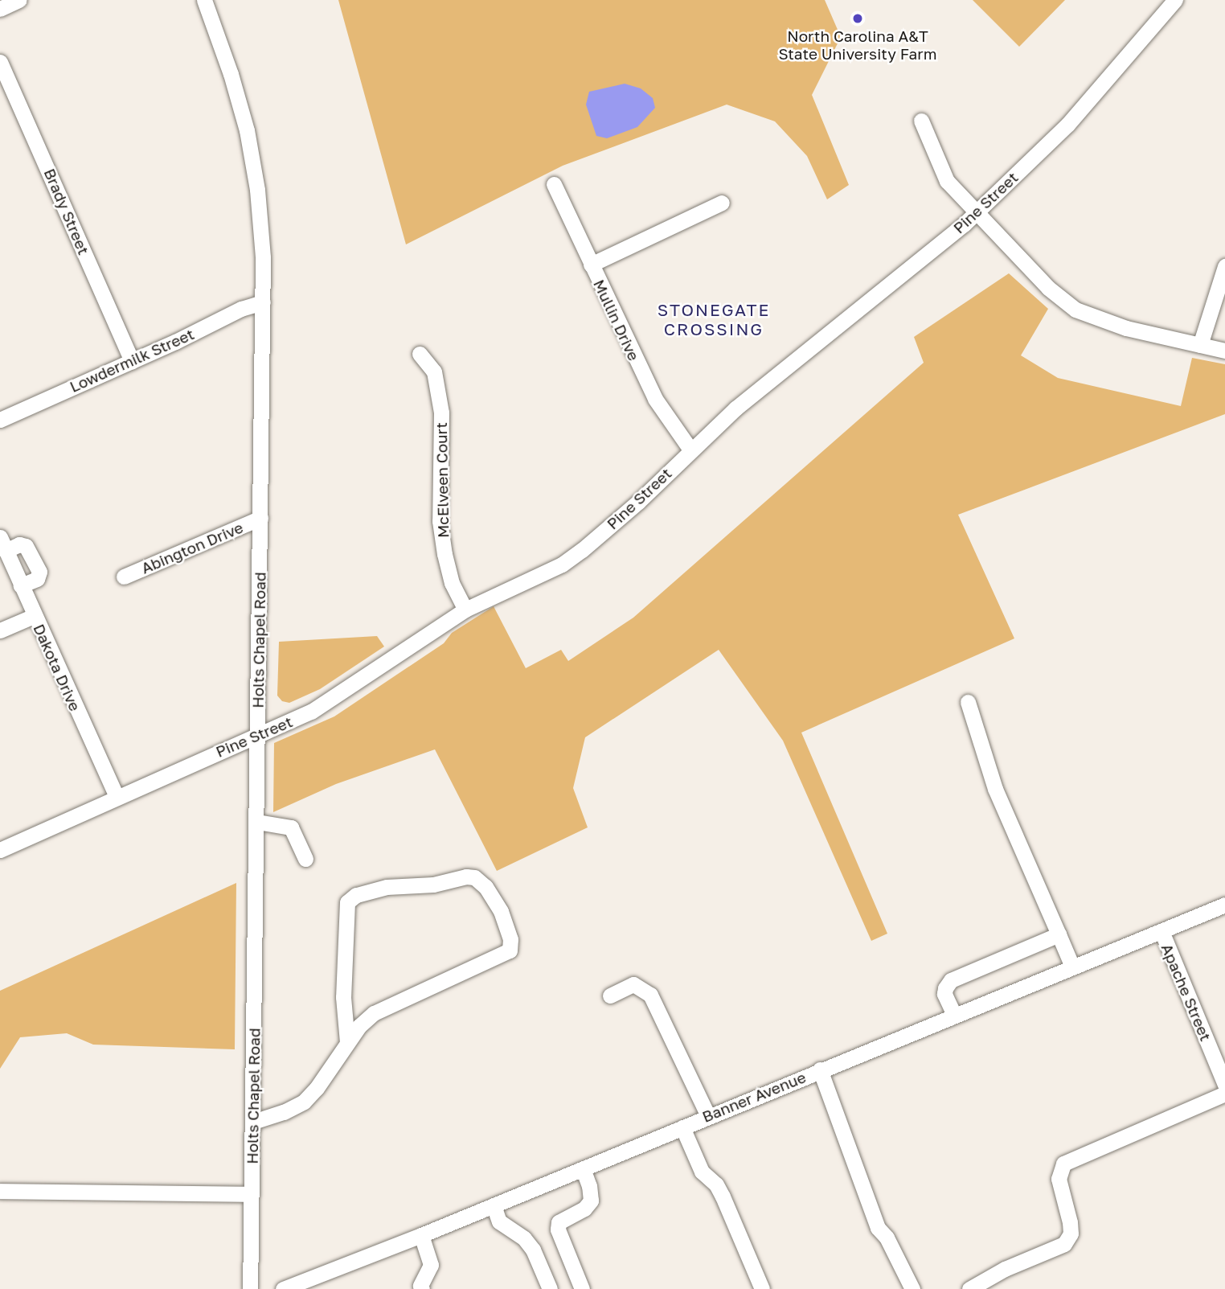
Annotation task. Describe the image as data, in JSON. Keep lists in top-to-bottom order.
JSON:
{
  "streets": {
    "street": [
      "Pine Street",
      "Brady Street",
      "Mullin Drive",
      "Lowdermilk Street",
      "McElveen Court",
      "Abington Drive",
      "Holts Chapel Road",
      "Dakota Drive",
      "Apache Street",
      "Banner Avenue"
    ]
  },
  "crossings": [
    ["Pine Street", "Mullin Drive"],
    ["Pine Street", "McElveen Court"],
    ["Pine Street", "Holts Chapel Road"],
    ["Pine Street", "Dakota Drive"],
    ["Brady Street", "Lowdermilk Street"],
    ["Lowdermilk Street", "Holts Chapel Road"],
    ["Abington Drive", "Holts Chapel Road"],
    ["Apache Street", "Banner Avenue"]
  ],
  "districts": ["STONEGATE CROSSING"],
  "places": ["North Carolina A&T State University Farm"]
}
